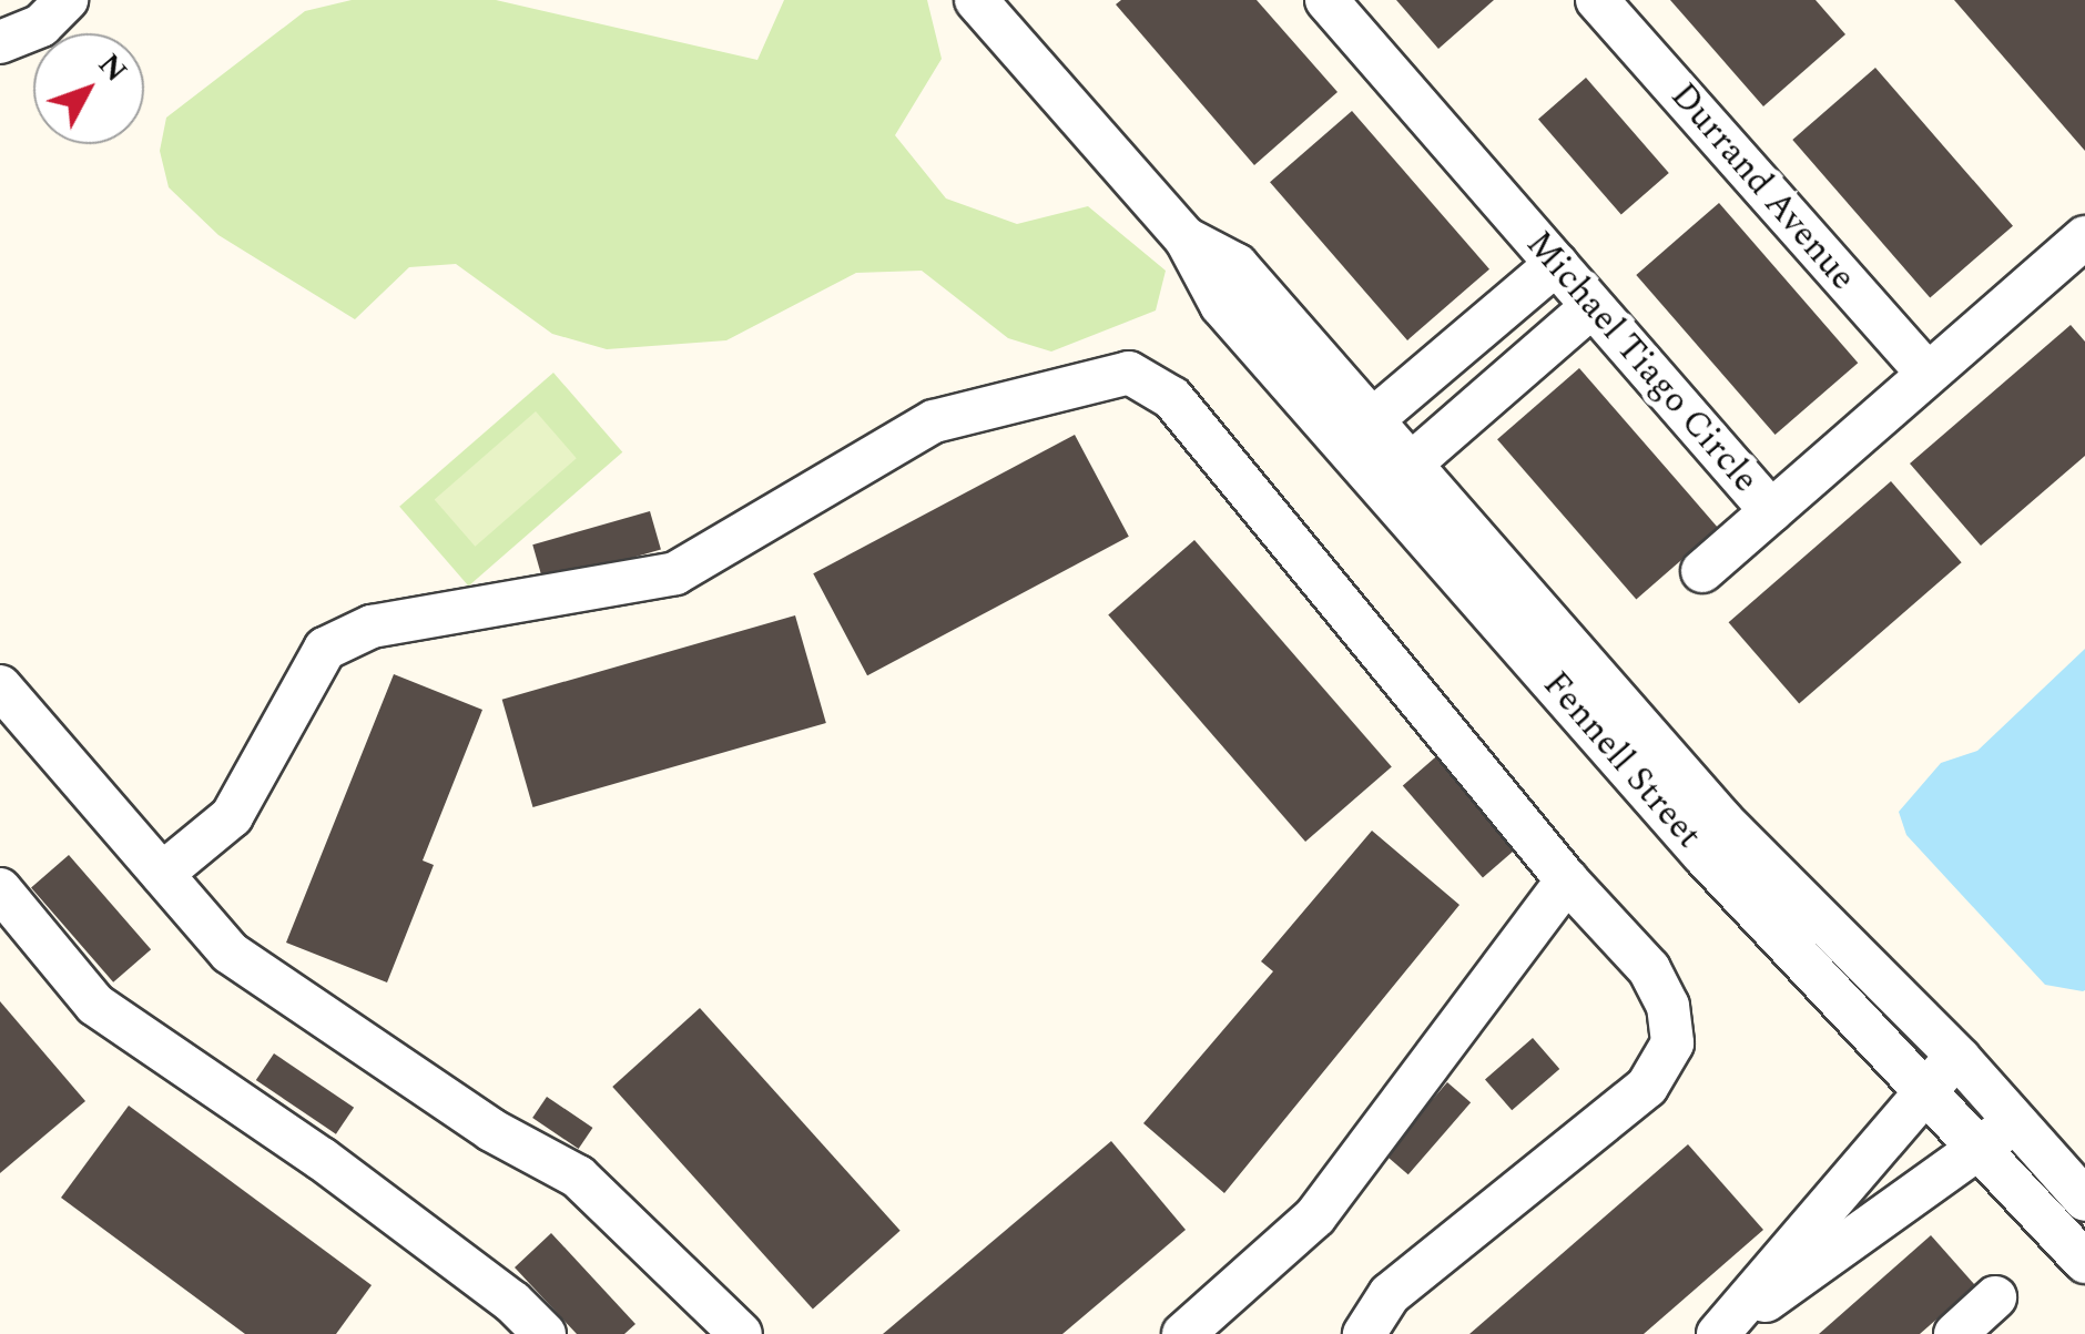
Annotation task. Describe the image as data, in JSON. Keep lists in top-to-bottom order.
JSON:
{
  "streets": {
    "street": ["Durrand Avenue", "Michael Tiago Circle", "Fennell Street"]
  },
  "crossings": [
    ["Durrand Avenue", "Michael Tiago Circle"]
  ],
  "north": "top right"
}
